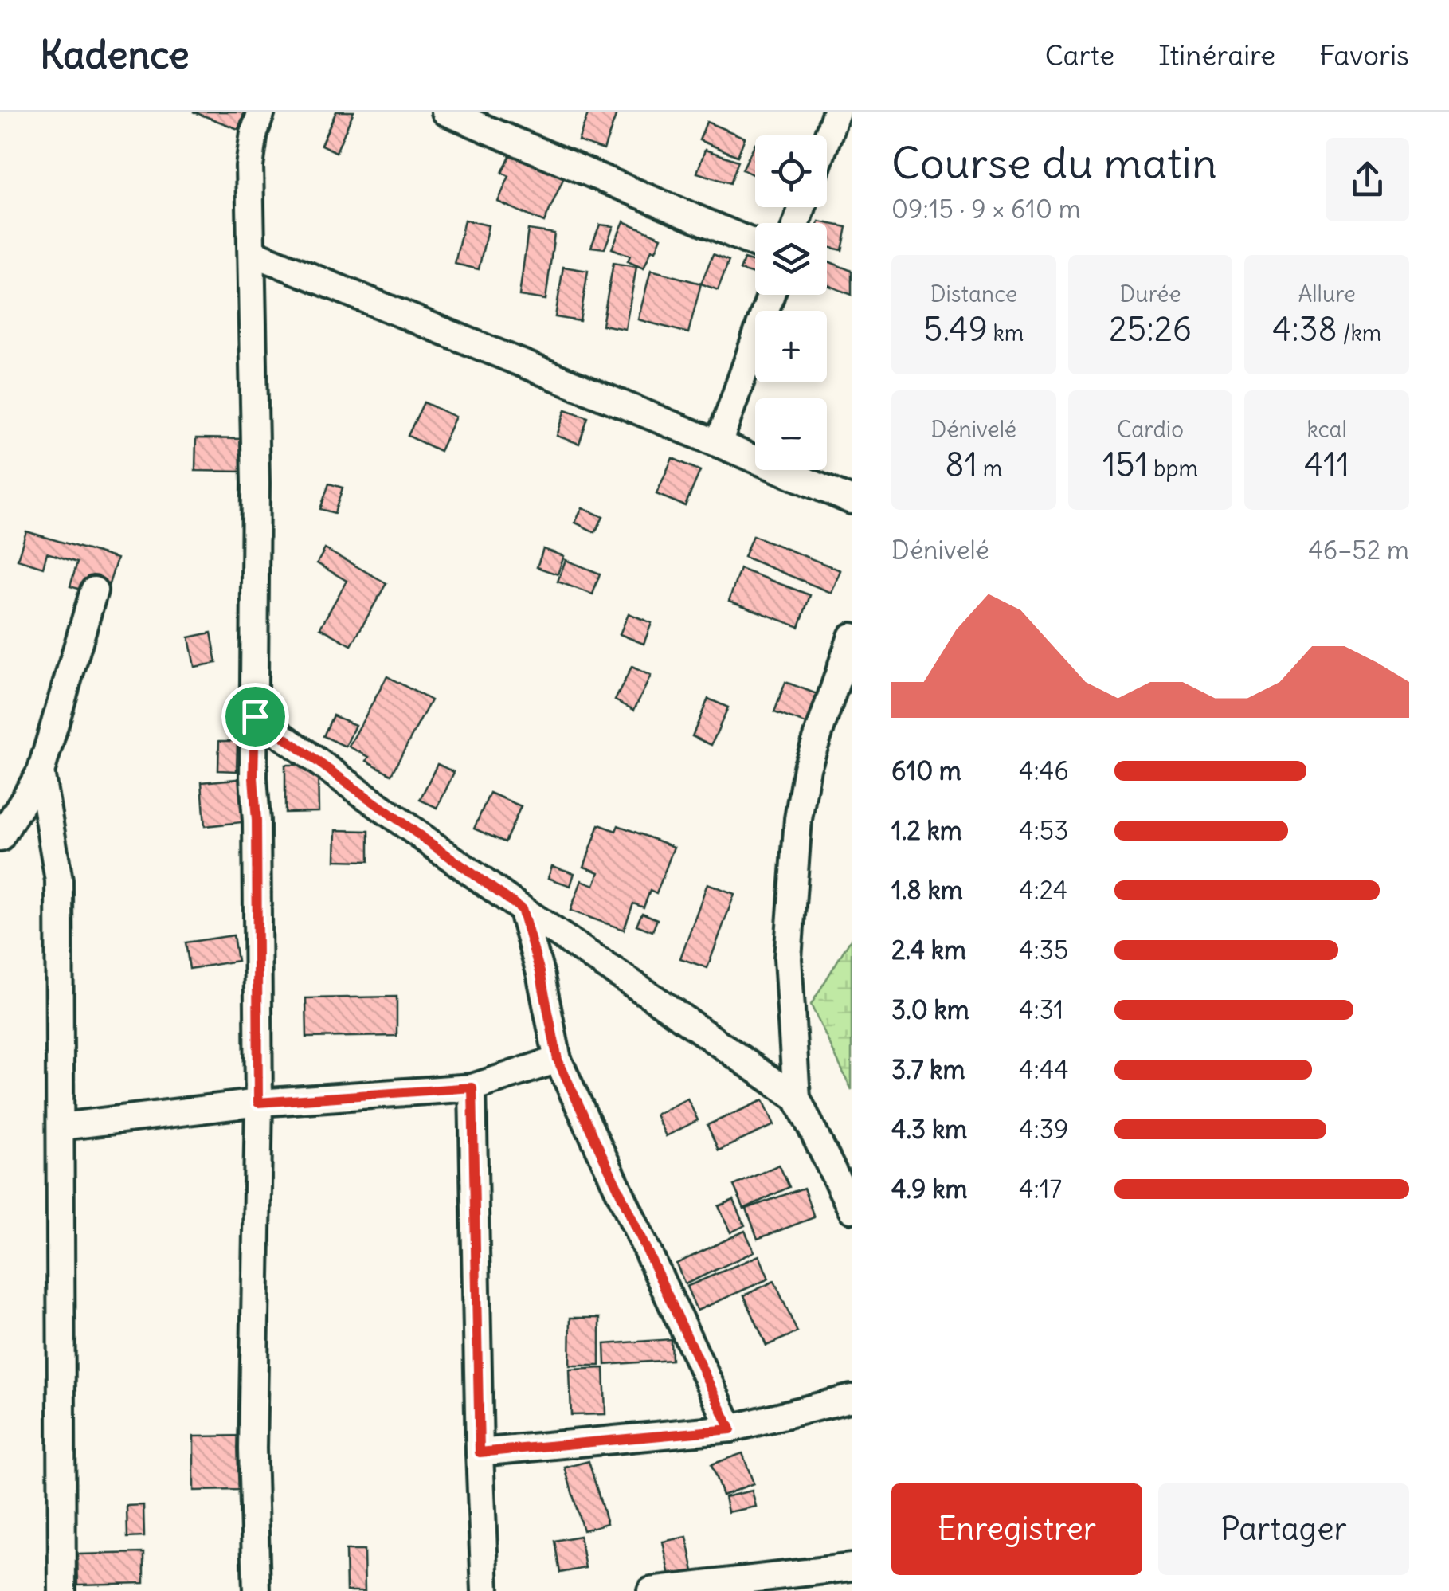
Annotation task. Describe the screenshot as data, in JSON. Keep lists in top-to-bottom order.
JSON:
{
  "page": {
    "header": "Kadence",
    "nav": ["Carte", "Itinéraire", "Favoris"],
    "heading": ["Course du matin", "09:15 · 9 × 610 m"],
    "map_buttons": ["+", "−"],
    "stats": [
      ["Distance", "5.49 km"],
      ["Durée", "25:26"],
      ["Allure", "4:38 /km"],
      ["Dénivelé", "81 m"],
      ["Cardio", "151 bpm"],
      ["kcal", "411"]
    ],
    "chart": ["Dénivelé", "46–52 m"],
    "list": [
      {
        "name": "610 m",
        "note": "4:46"
      },
      {
        "name": "1.2 km",
        "note": "4:53"
      },
      {
        "name": "1.8 km",
        "note": "4:24"
      },
      {
        "name": "2.4 km",
        "note": "4:35"
      },
      {
        "name": "3.0 km",
        "note": "4:31"
      },
      {
        "name": "3.7 km",
        "note": "4:44"
      },
      {
        "name": "4.3 km",
        "note": "4:39"
      },
      {
        "name": "4.9 km",
        "note": "4:17"
      }
    ],
    "buttons": ["Enregistrer", "Partager"]
  }
}
